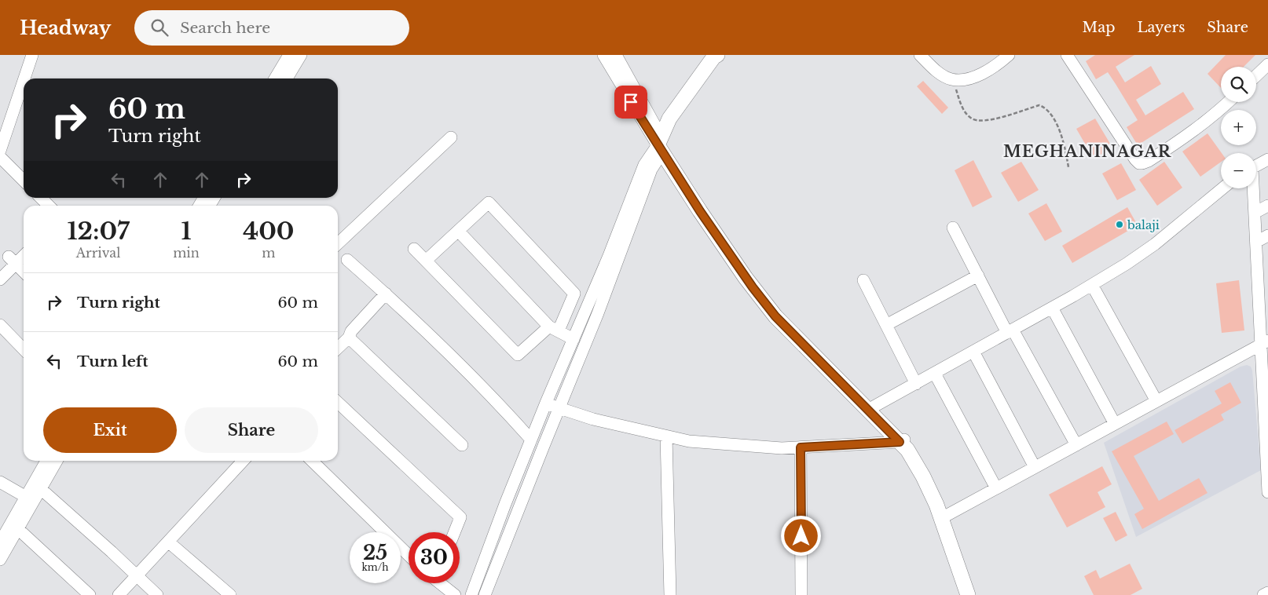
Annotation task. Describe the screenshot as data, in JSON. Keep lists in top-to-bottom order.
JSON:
{
  "districts": ["MEGHANINAGAR"],
  "places": ["balaji"],
  "page": {
    "header": "Headway",
    "search": "Search here",
    "nav": ["Map", "Layers", "Share"],
    "map_buttons": ["+", "−"],
    "turn": ["60 m", "Turn right"],
    "eta": [
      "12:07",
      "Arrival",
      "1",
      "min",
      "400",
      "m"
    ],
    "list": [
      {
        "name": "Turn right",
        "value": "60 m"
      },
      {
        "name": "Turn left",
        "value": "60 m"
      }
    ],
    "buttons": ["Exit", "Share"],
    "speed": "25 km/h",
    "limit": "30"
  }
}
